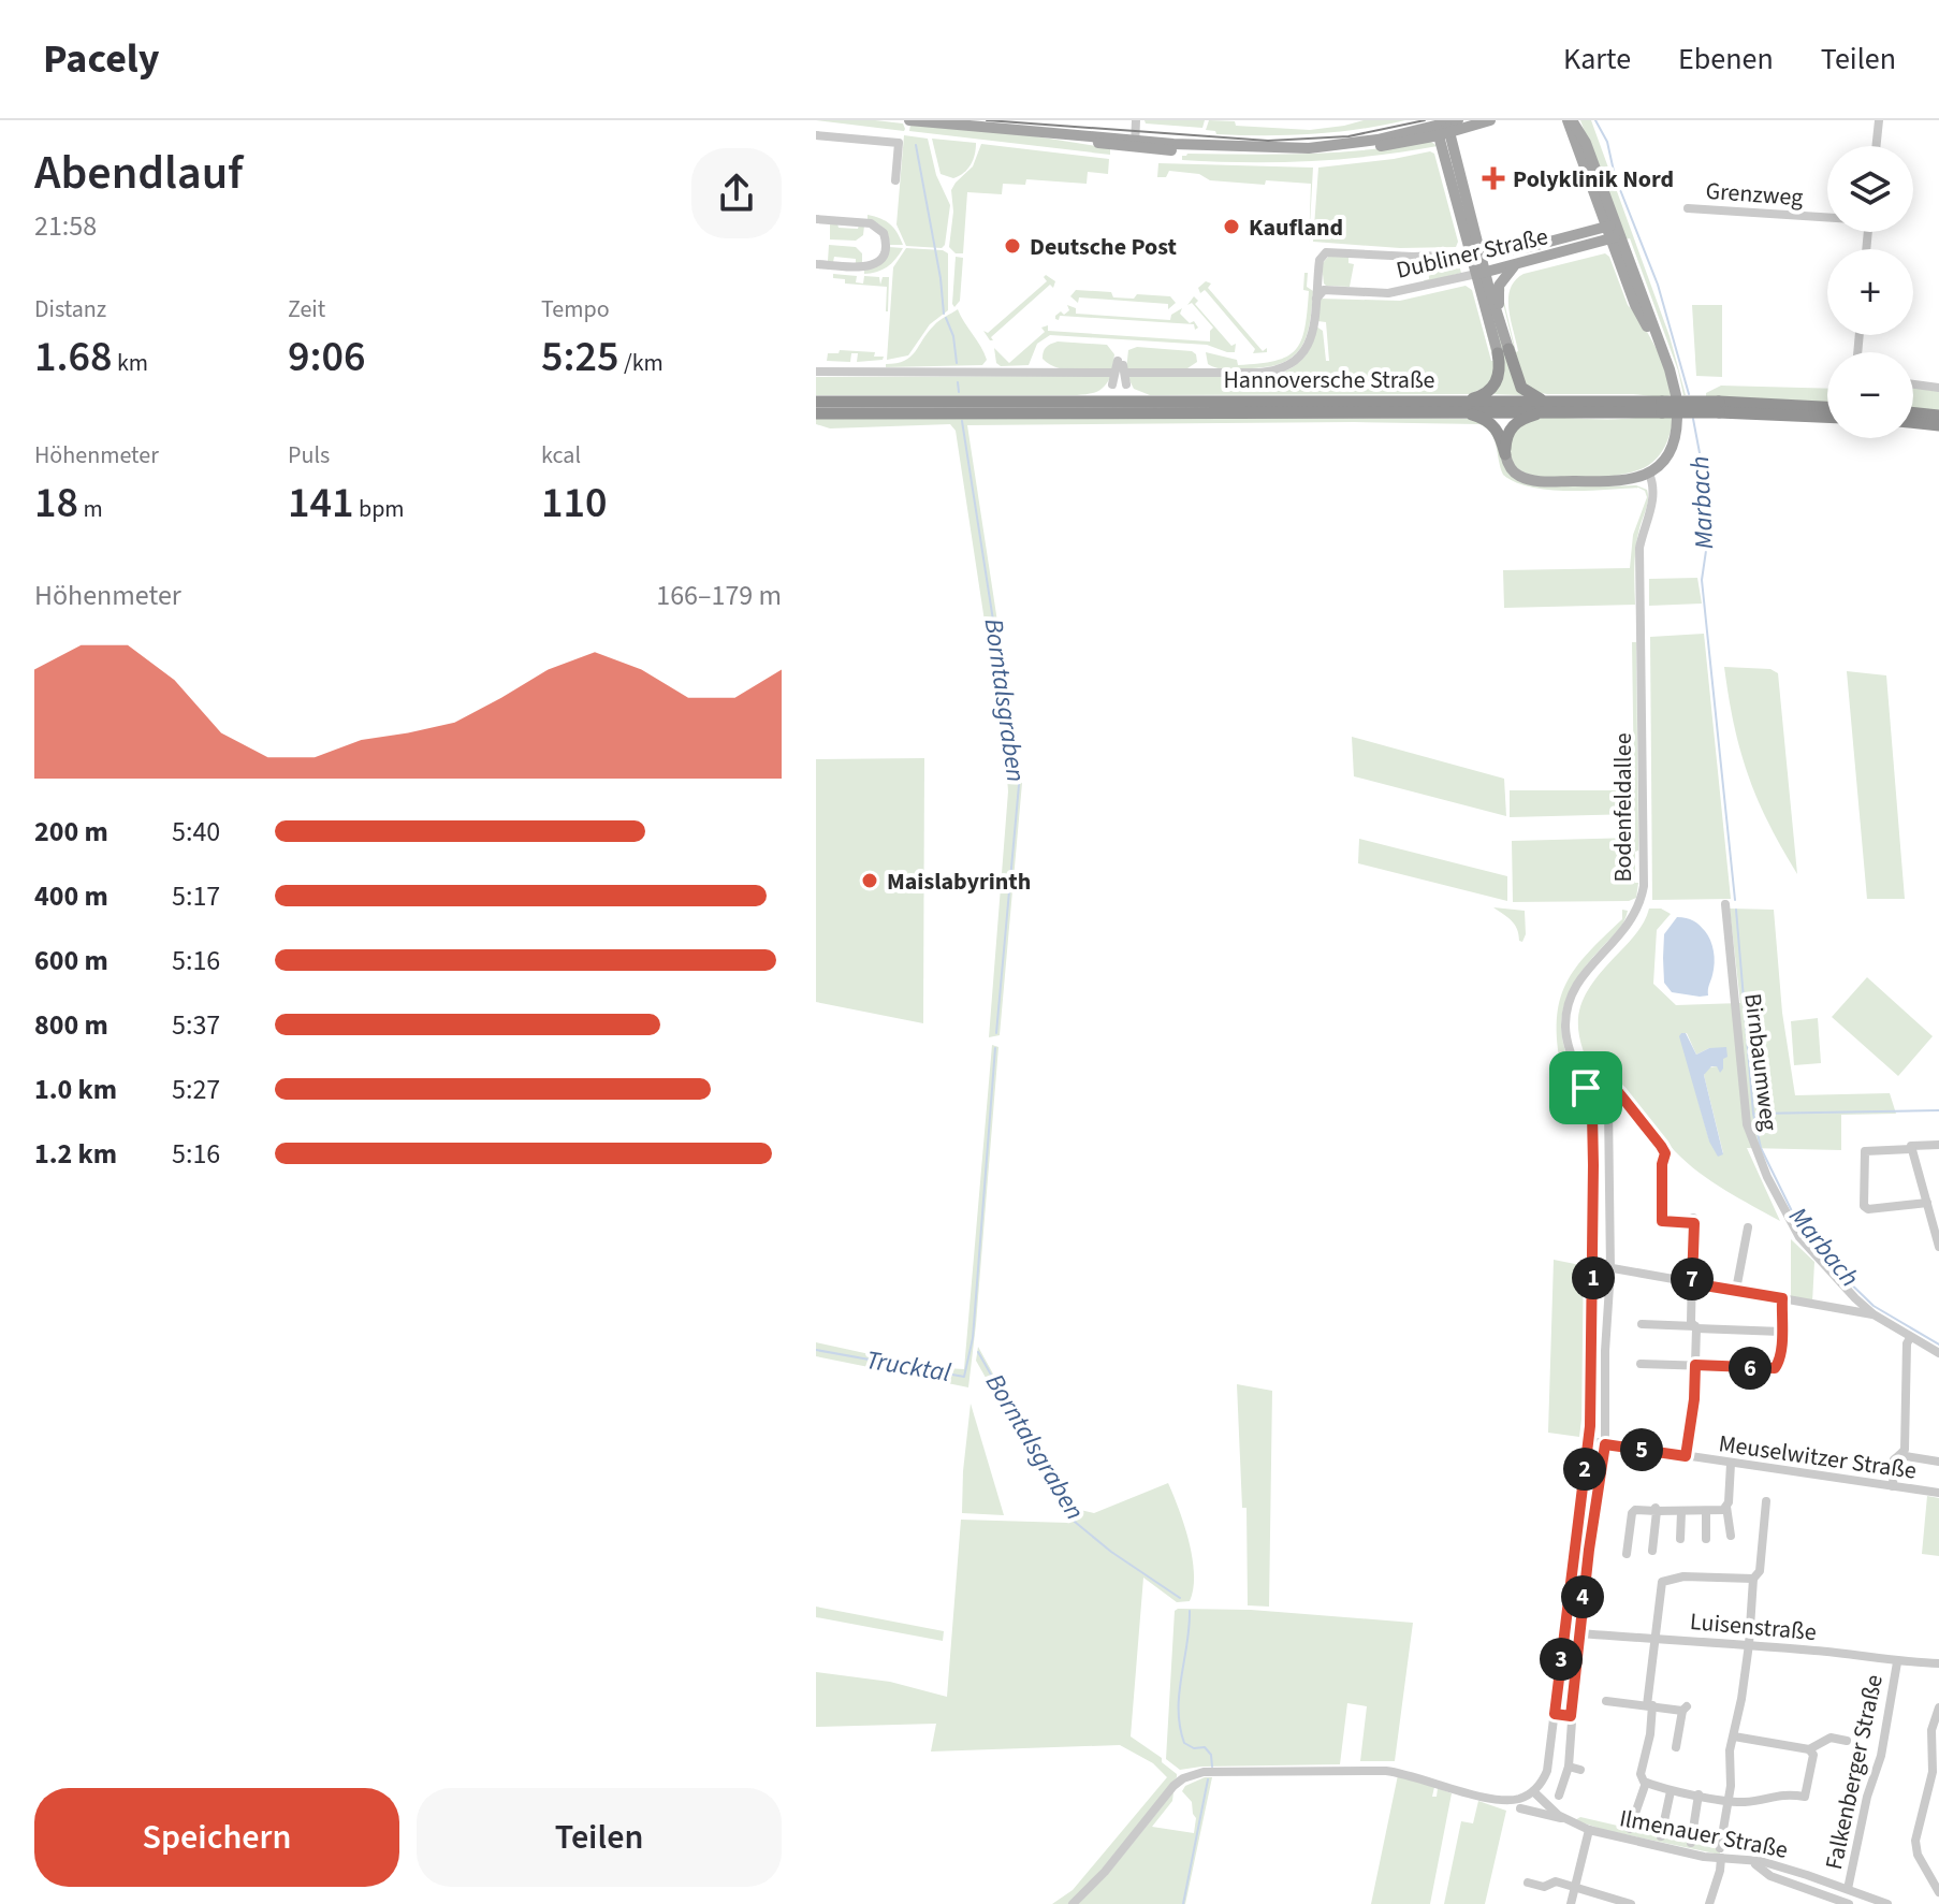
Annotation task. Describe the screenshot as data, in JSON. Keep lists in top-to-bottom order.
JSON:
{
  "streets": {
    "highway": ["Hannoversche Straße"],
    "main road": ["Dubliner Straße"],
    "street": [
      "Grenzweg",
      "Bodenfeldallee",
      "Birnbaumweg",
      "Meuselwitzer Straße",
      "Luisenstraße",
      "Falkenberger Straße",
      "Ilmenauer Straße"
    ]
  },
  "crossings": [
    ["Bodenfeldallee", "Meuselwitzer Straße"],
    ["Bodenfeldallee", "Luisenstraße"],
    ["Bodenfeldallee", "Ilmenauer Straße"],
    ["Luisenstraße", "Falkenberger Straße"],
    ["Falkenberger Straße", "Ilmenauer Straße"]
  ],
  "water": ["Marbach", "Borntalsgraben", "Trucktal"],
  "places": {
    "health": ["Polyklinik Nord"],
    "other": ["Kaufland", "Deutsche Post", "Maislabyrinth"]
  },
  "page": {
    "header": "Pacely",
    "nav": ["Karte", "Ebenen", "Teilen"],
    "heading": ["Abendlauf", "21:58"],
    "map_buttons": ["+", "−"],
    "stats": [
      ["Distanz", "1.68 km"],
      ["Zeit", "9:06"],
      ["Tempo", "5:25 /km"],
      ["Höhenmeter", "18 m"],
      ["Puls", "141 bpm"],
      ["kcal", "110"]
    ],
    "chart": ["Höhenmeter", "166–179 m"],
    "list": [
      {
        "name": "200 m",
        "note": "5:40"
      },
      {
        "name": "400 m",
        "note": "5:17"
      },
      {
        "name": "600 m",
        "note": "5:16"
      },
      {
        "name": "800 m",
        "note": "5:37"
      },
      {
        "name": "1.0 km",
        "note": "5:27"
      },
      {
        "name": "1.2 km",
        "note": "5:16"
      }
    ],
    "pins": [
      "1",
      "7",
      "6",
      "5",
      "2",
      "4",
      "3"
    ],
    "buttons": ["Speichern", "Teilen"]
  }
}
